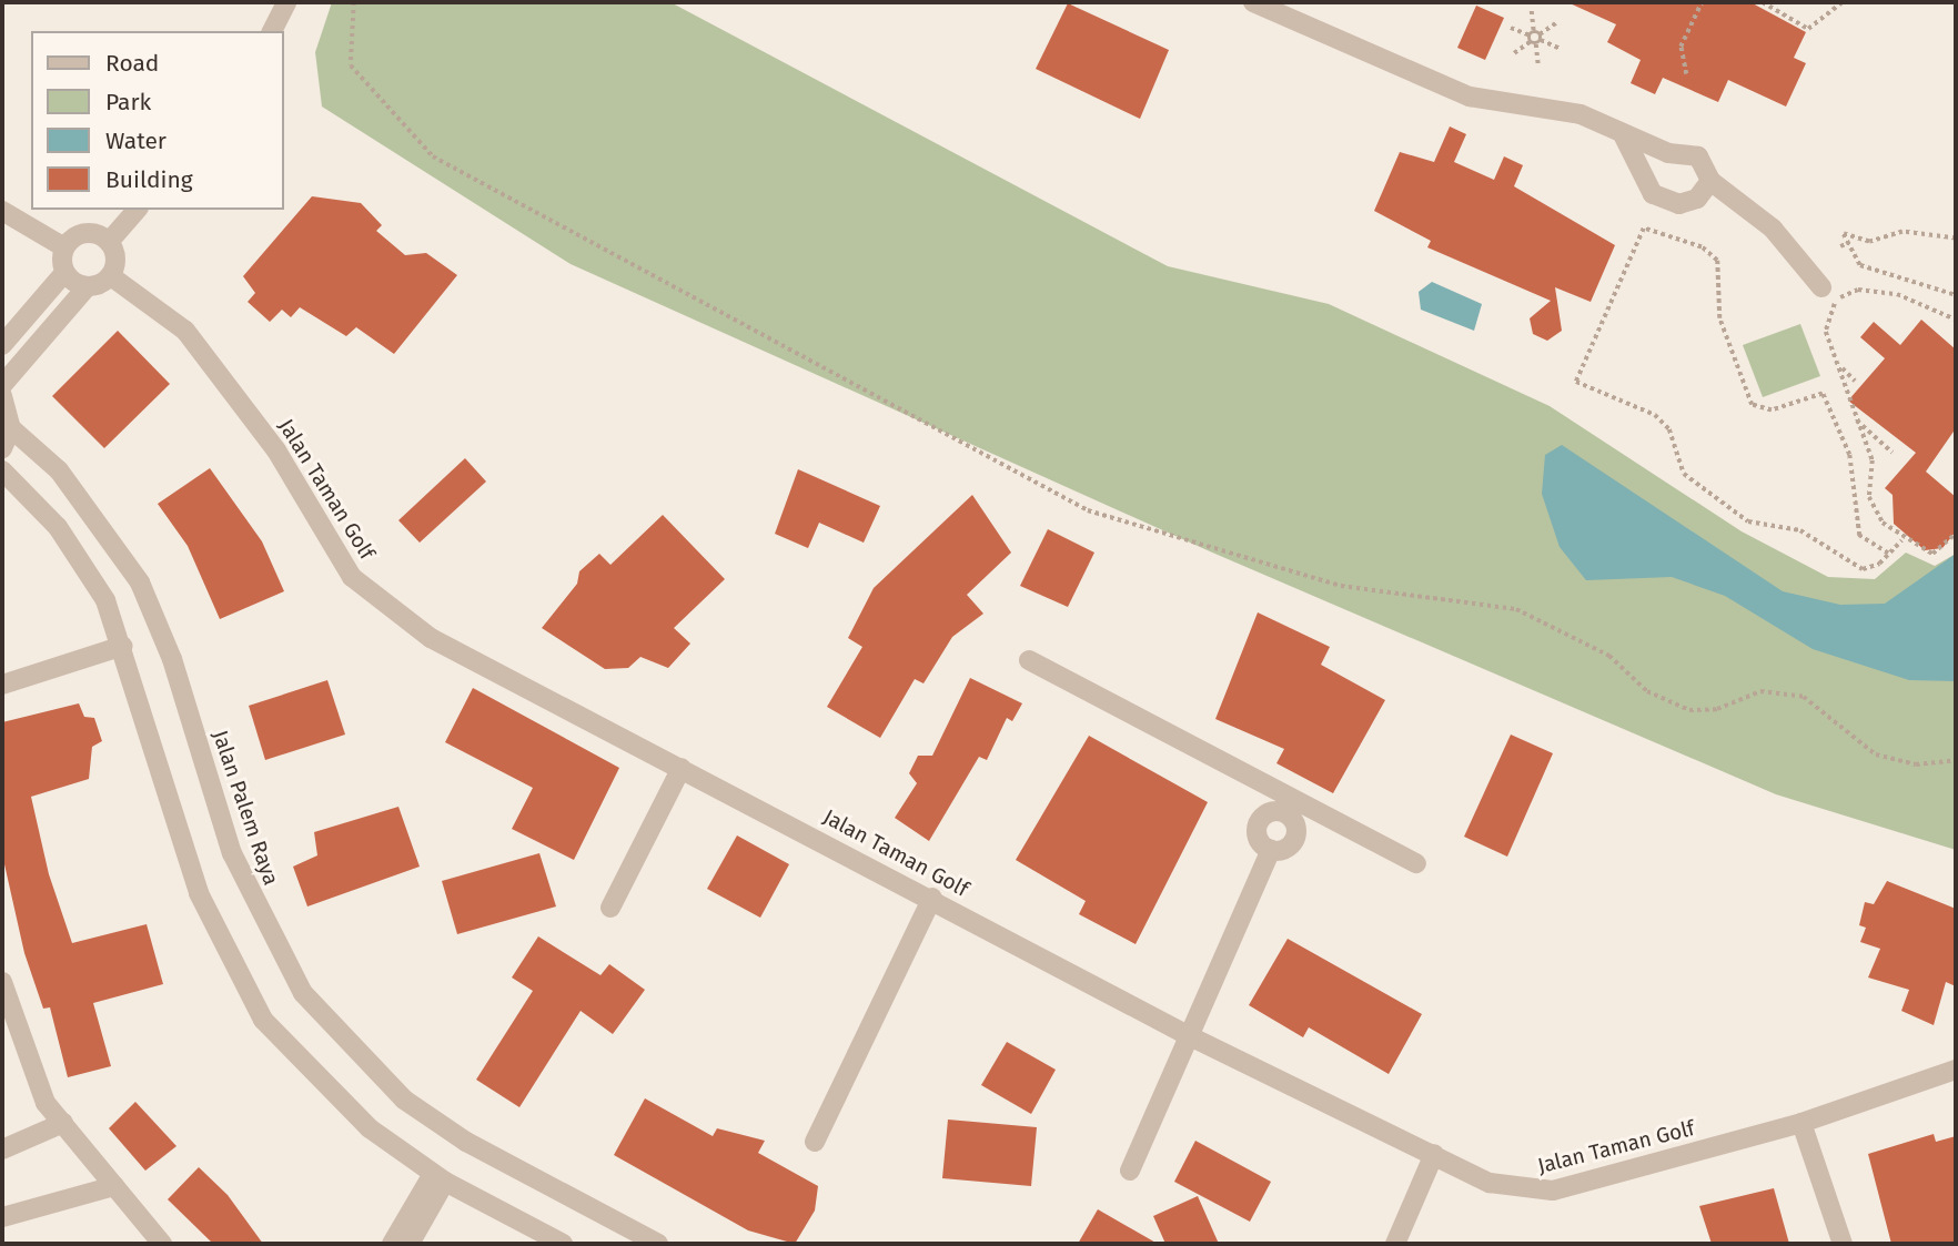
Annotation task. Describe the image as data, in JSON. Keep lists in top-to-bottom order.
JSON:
{
  "streets": {
    "street": ["Jalan Taman Golf", "Jalan Palem Raya"]
  },
  "legend": [
    "Road",
    "Park",
    "Water",
    "Building"
  ]
}
